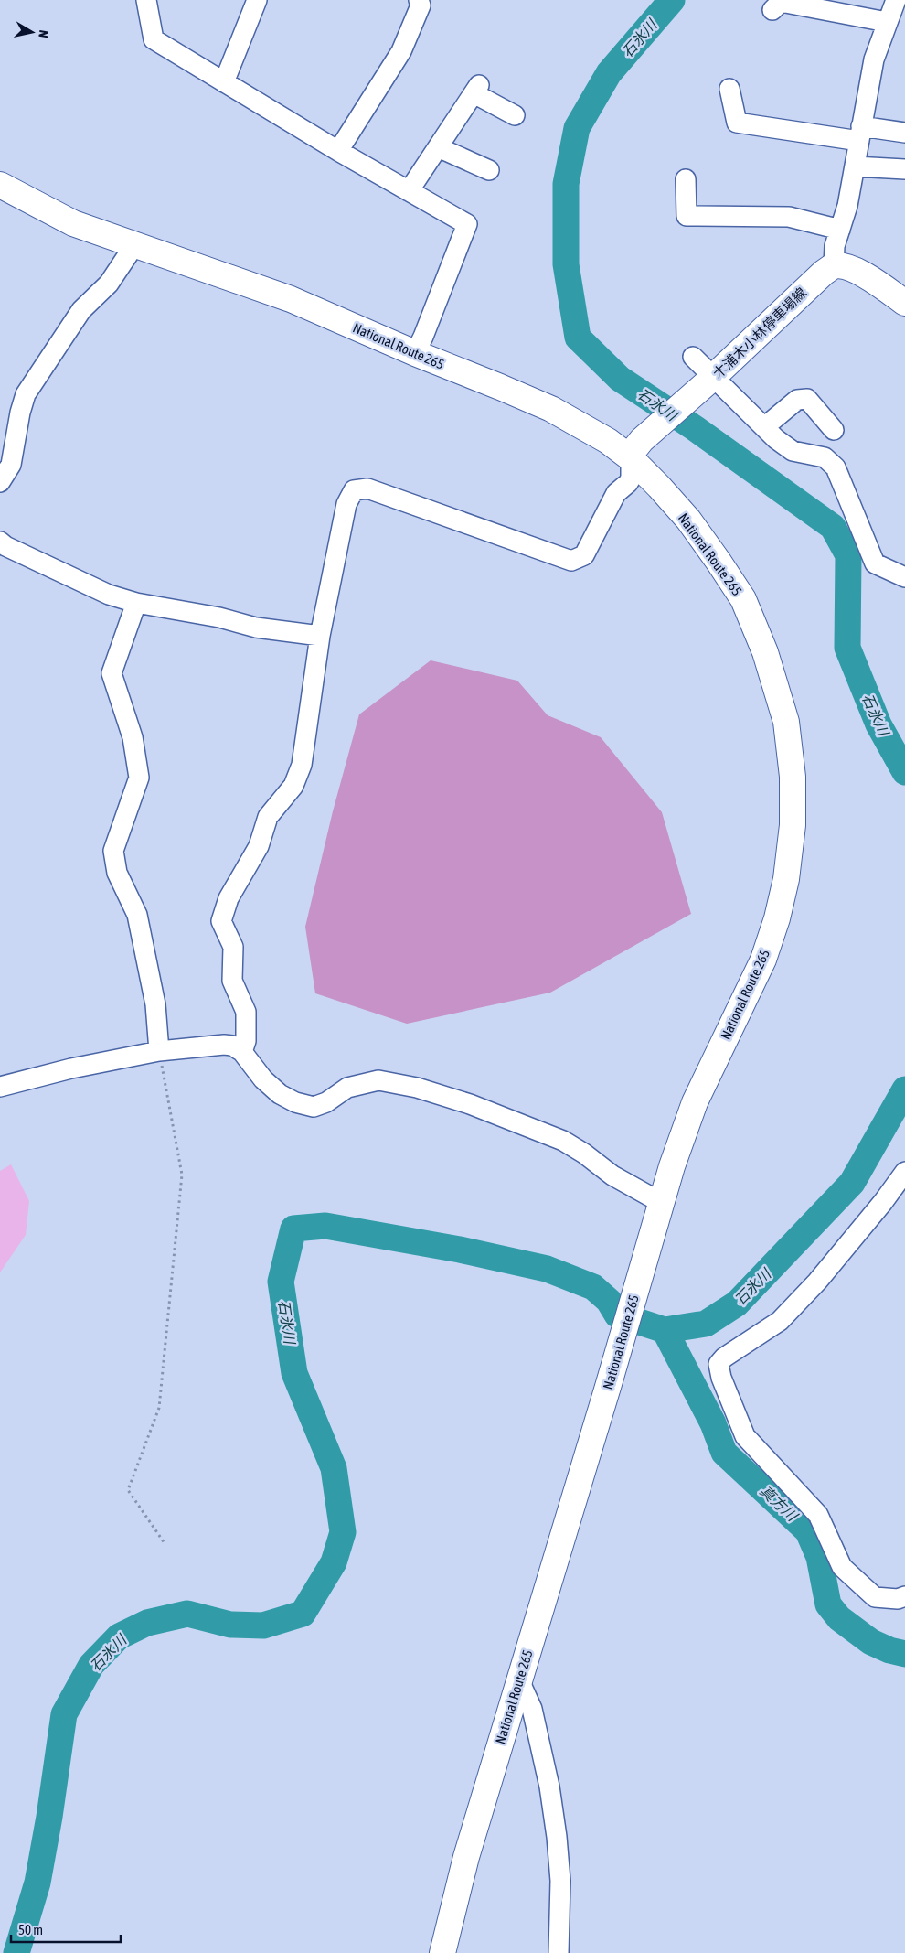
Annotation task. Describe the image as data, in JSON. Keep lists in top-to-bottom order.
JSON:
{
  "streets": {
    "main road": ["木浦木小林停車場線", "National Route 265"]
  },
  "crossings": [
    ["木浦木小林停車場線", "National Route 265"]
  ],
  "water": ["石氷川", "真方川"],
  "scale_bar": "50 m",
  "north": "right"
}
